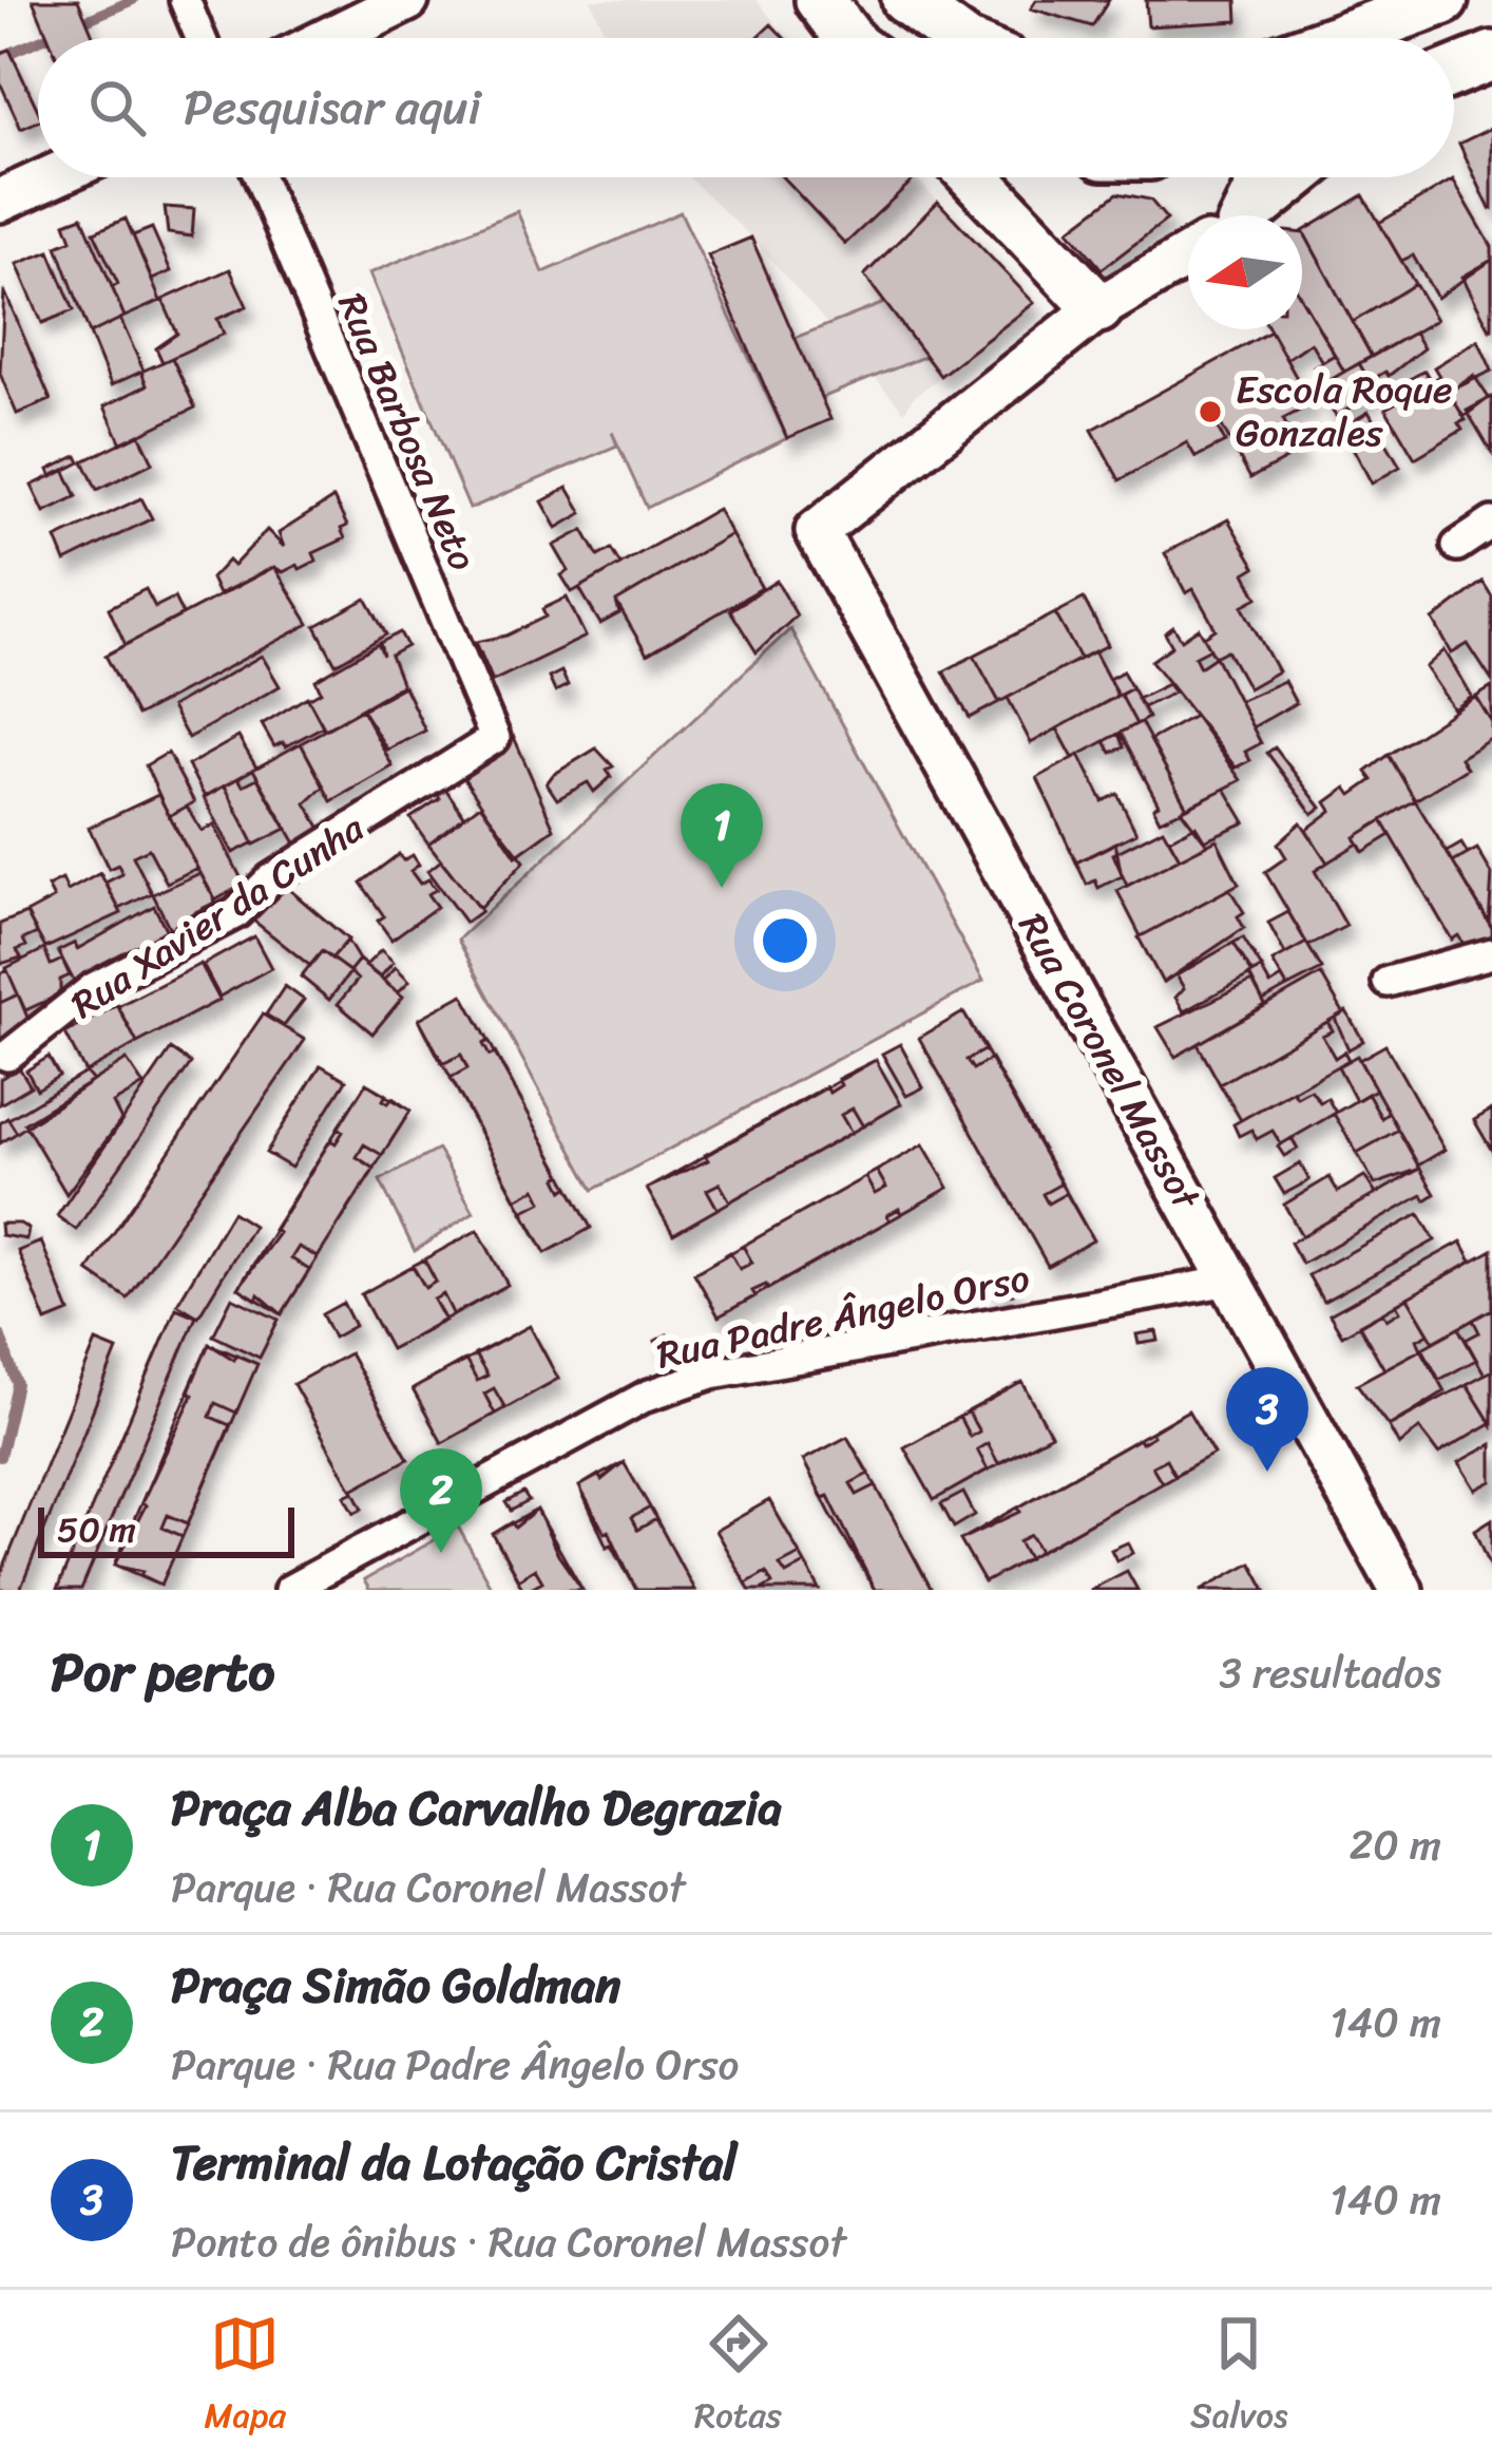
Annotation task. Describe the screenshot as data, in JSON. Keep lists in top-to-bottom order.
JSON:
{
  "streets": {
    "street": [
      "Rua Barbosa Neto",
      "Rua Xavier da Cunha",
      "Rua Coronel Massot",
      "Rua Padre Ângelo Orso"
    ]
  },
  "crossings": [
    ["Rua Barbosa Neto", "Rua Xavier da Cunha"],
    ["Rua Coronel Massot", "Rua Padre Ângelo Orso"]
  ],
  "places": ["Escola Roque Gonzales"],
  "scale_bar": "50 m",
  "north": "left",
  "page": {
    "search": "Pesquisar aqui",
    "pins": ["1", "3", "2"],
    "scale": "50 m",
    "heading": ["Por perto", "3 resultados"],
    "list": [
      {
        "mark": "1",
        "name": "Praça Alba Carvalho Degrazia",
        "note": "Parque · Rua Coronel Massot",
        "value": "20 m"
      },
      {
        "mark": "2",
        "name": "Praça Simão Goldman",
        "note": "Parque · Rua Padre Ângelo Orso",
        "value": "140 m"
      },
      {
        "mark": "3",
        "name": "Terminal da Lotação Cristal",
        "note": "Ponto de ônibus · Rua Coronel Massot",
        "value": "140 m"
      }
    ],
    "nav": ["Mapa", "Rotas", "Salvos"]
  }
}
